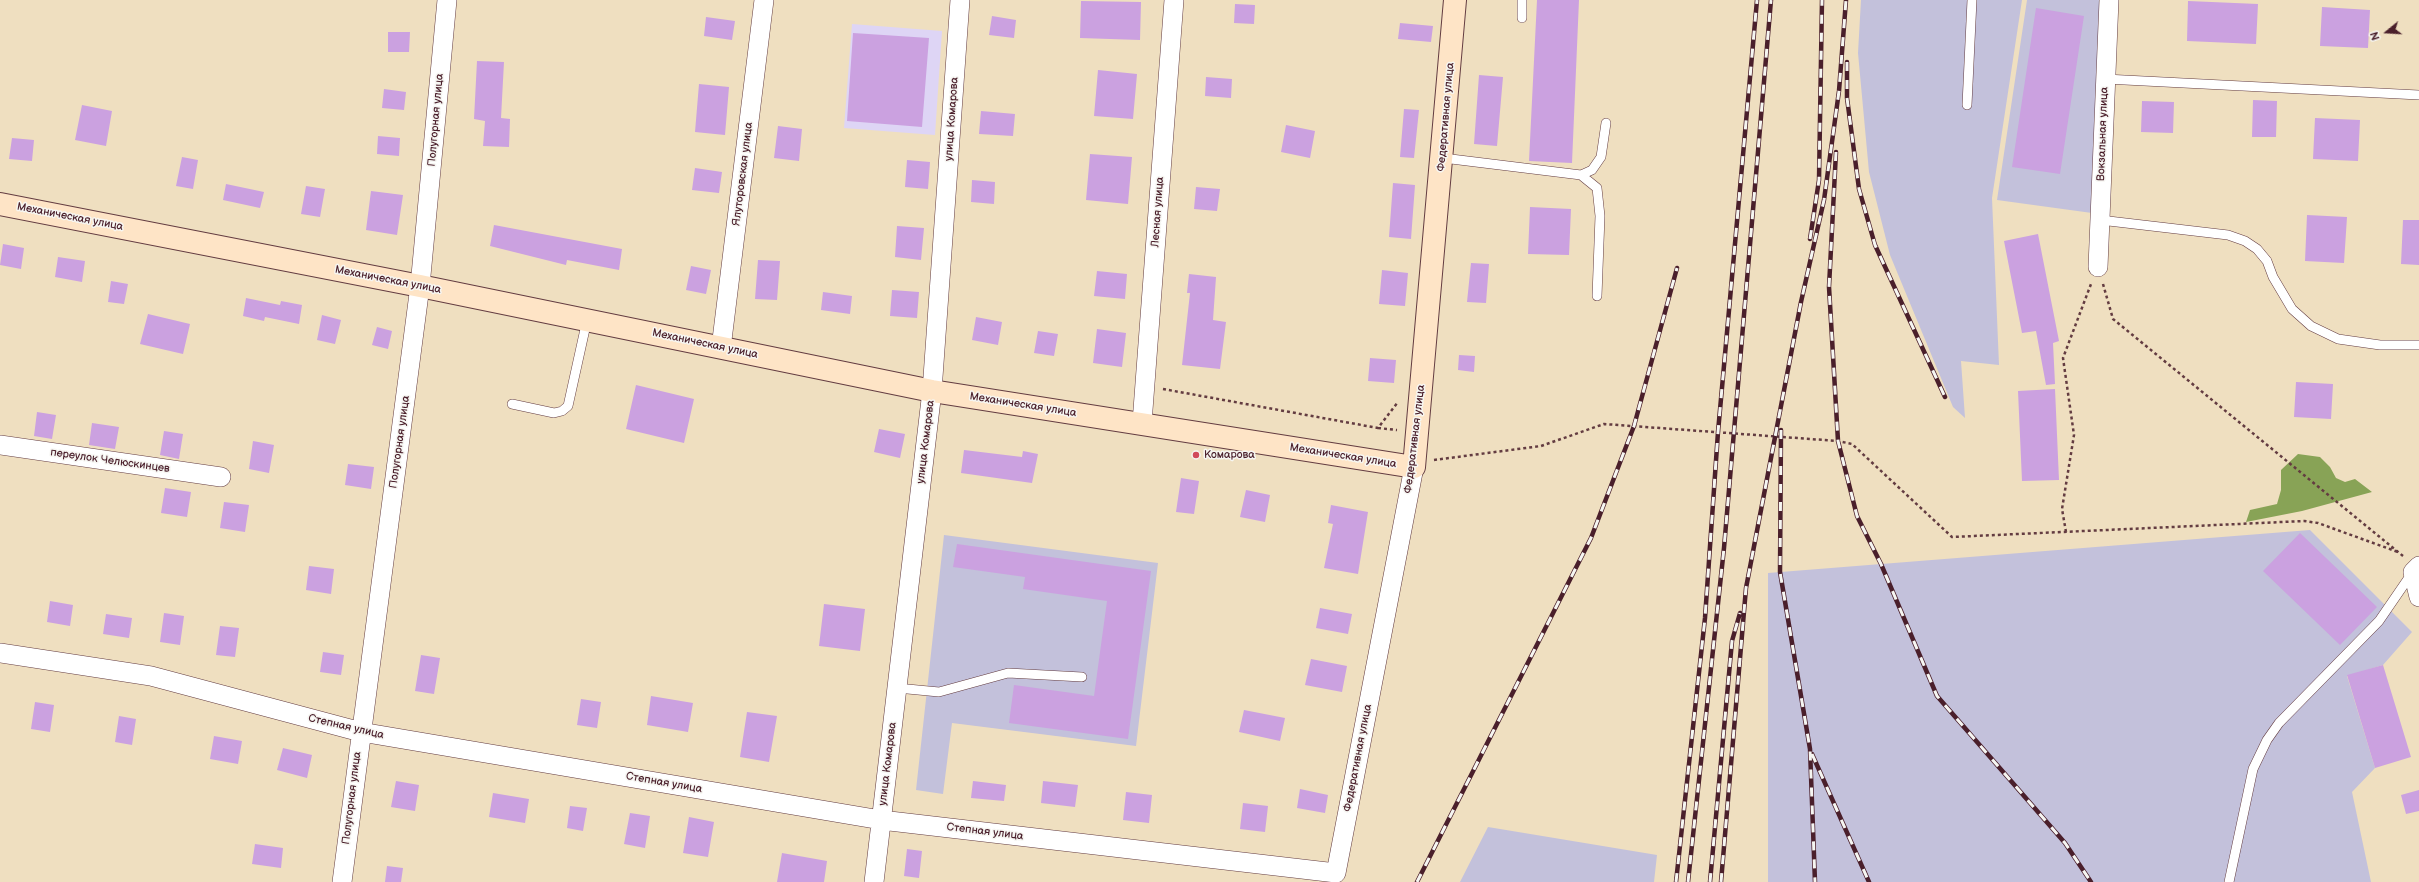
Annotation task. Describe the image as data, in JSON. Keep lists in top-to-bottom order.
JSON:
{
  "streets": {
    "street": [
      "Федеративная улица",
      "улица Комарова",
      "Полугорная улица",
      "Вокзальная улица",
      "Ялуторовская улица",
      "Лесная улица",
      "Механическая улица",
      "переулок Челюскинцев",
      "Степная улица"
    ]
  },
  "crossings": [
    ["Федеративная улица", "Механическая улица"],
    ["Федеративная улица", "Степная улица"],
    ["улица Комарова", "Механическая улица"],
    ["улица Комарова", "Степная улица"],
    ["Полугорная улица", "Механическая улица"],
    ["Полугорная улица", "Степная улица"],
    ["Ялуторовская улица", "Механическая улица"],
    ["Лесная улица", "Механическая улица"]
  ],
  "places": ["Комарова"],
  "north": "left"
}
